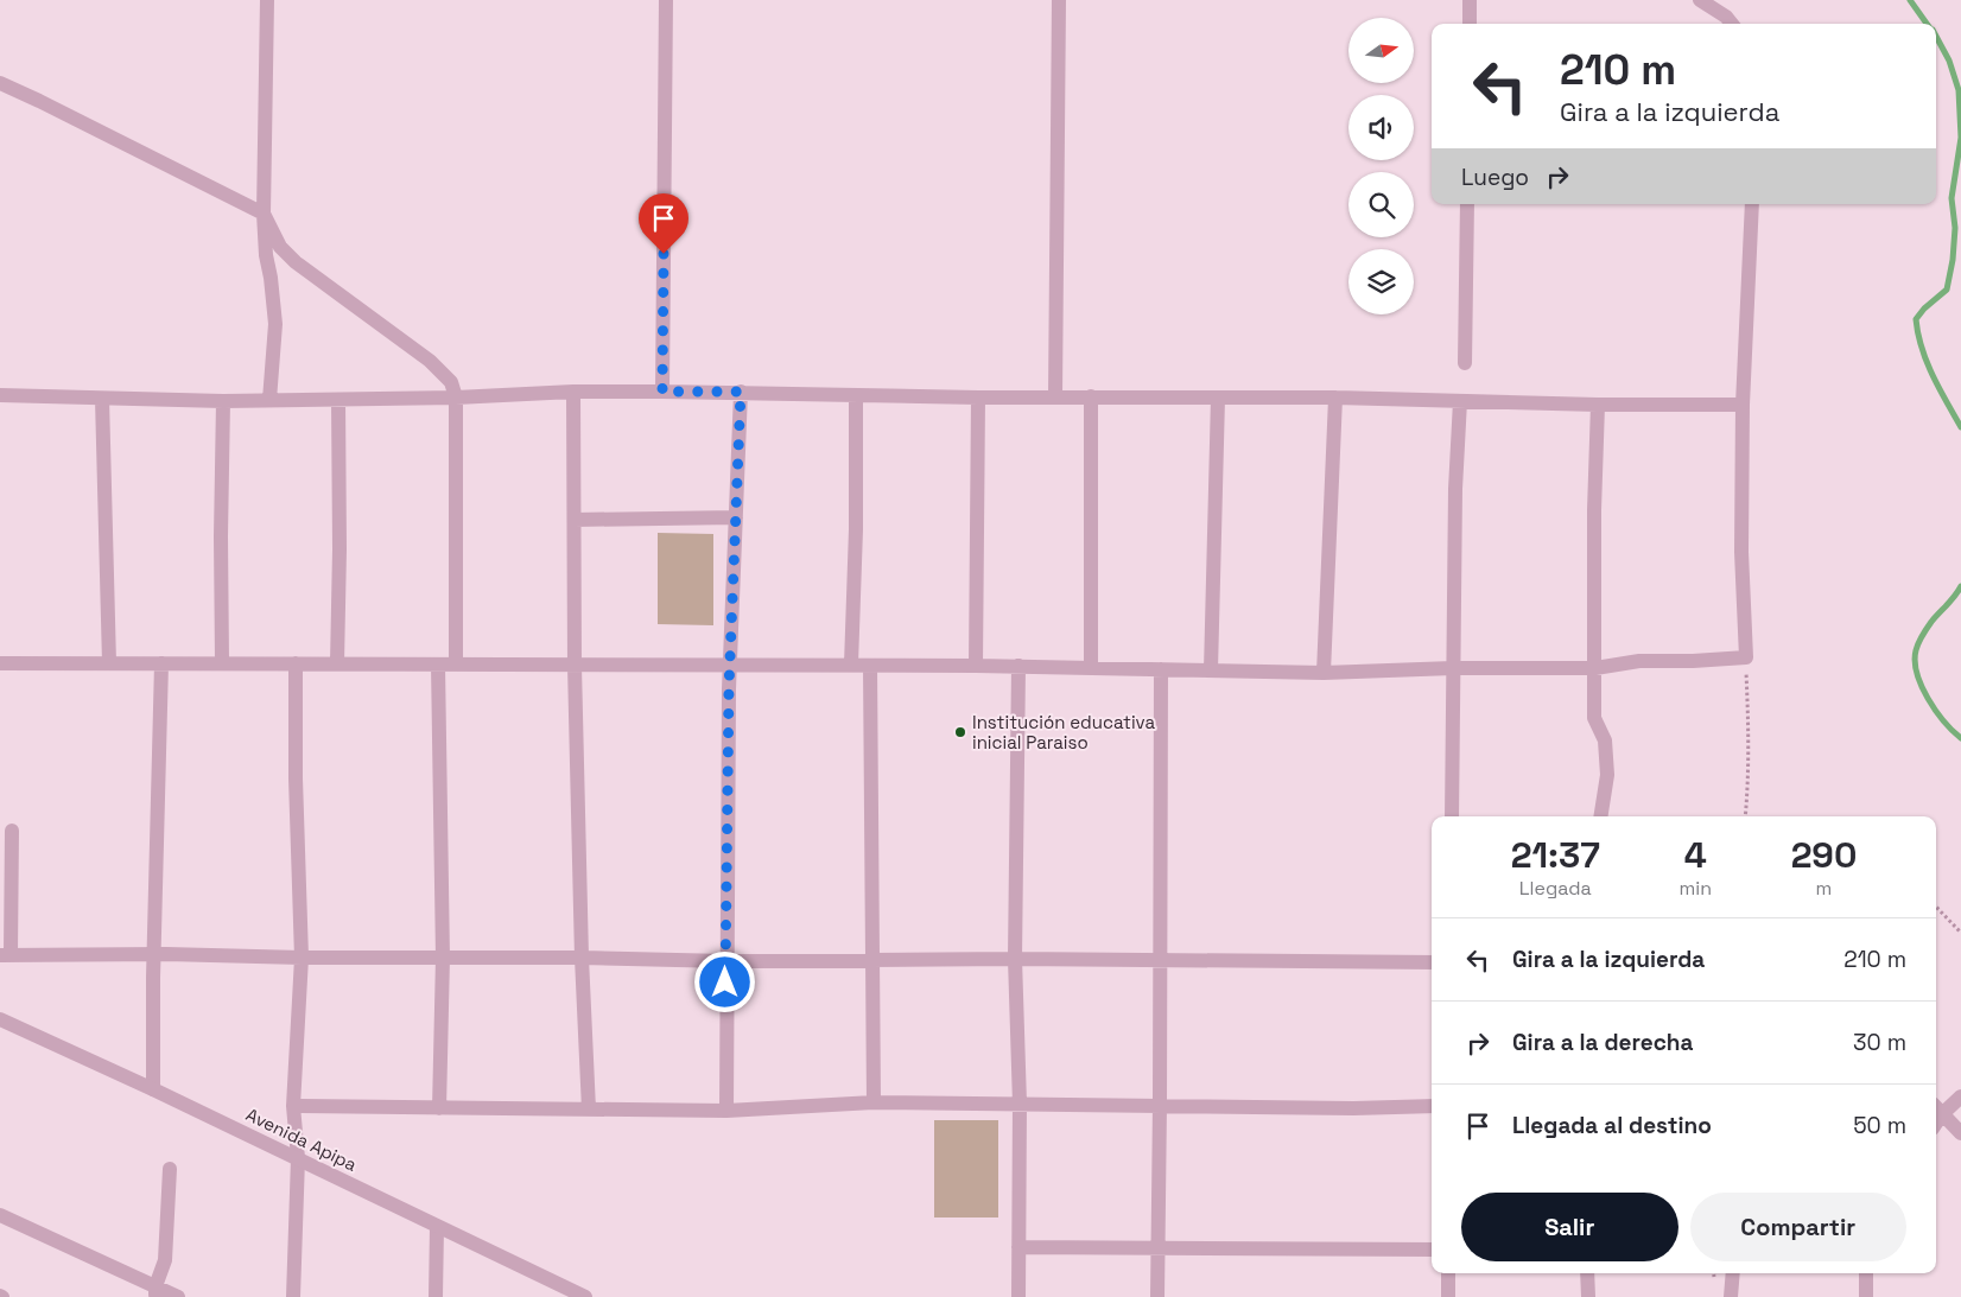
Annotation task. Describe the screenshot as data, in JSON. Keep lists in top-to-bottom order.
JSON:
{
  "streets": {
    "street": ["Avenida Apipa"]
  },
  "places": ["Institución educativa inicial Paraiso"],
  "north": "right",
  "page": {
    "turn": ["210 m", "Gira a la izquierda"],
    "then": "Luego",
    "eta": [
      "21:37",
      "Llegada",
      "4",
      "min",
      "290",
      "m"
    ],
    "list": [
      {
        "name": "Gira a la izquierda",
        "value": "210 m"
      },
      {
        "name": "Gira a la derecha",
        "value": "30 m"
      },
      {
        "name": "Llegada al destino",
        "value": "50 m"
      }
    ],
    "buttons": ["Salir", "Compartir"]
  }
}
